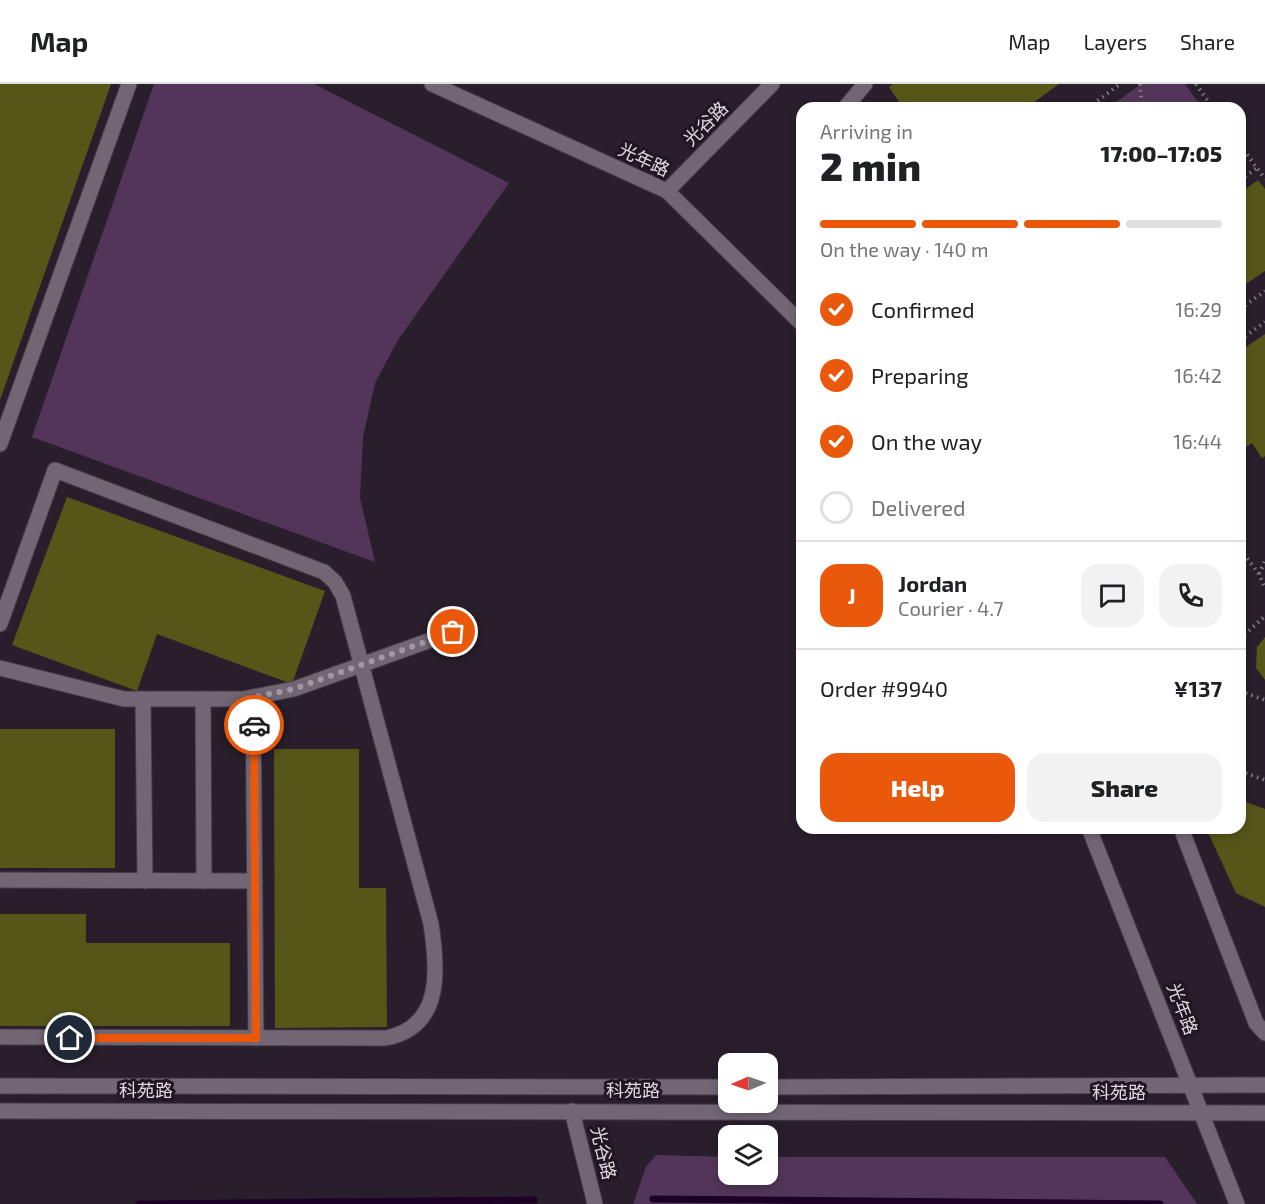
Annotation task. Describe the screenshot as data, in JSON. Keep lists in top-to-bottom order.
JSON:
{
  "streets": {
    "street": ["光谷路", "光年路", "科苑路"]
  },
  "crossings": [
    ["光谷路", "光年路"],
    ["光谷路", "科苑路"],
    ["光年路", "科苑路"]
  ],
  "north": "left",
  "page": {
    "header": "Map",
    "nav": ["Map", "Layers", "Share"],
    "heading": ["2 min", "Arriving in", "17:00–17:05"],
    "panel": [
      "Jordan",
      "Courier · 4.7",
      "Order #9940",
      "¥137"
    ],
    "bar": "On the way · 140 m",
    "list": [
      ["Confirmed", "16:29"],
      ["Preparing", "16:42"],
      ["On the way", "16:44"],
      "Delivered"
    ],
    "round": "J",
    "buttons": ["Help", "Share"]
  }
}
